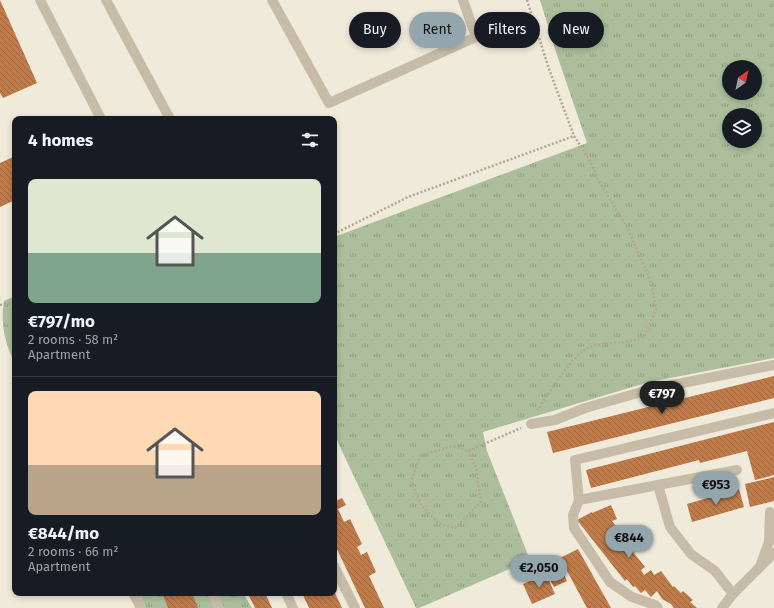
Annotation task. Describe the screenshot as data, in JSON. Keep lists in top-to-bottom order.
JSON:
{
  "north": "top right",
  "page": {
    "chip": [
      "Buy",
      "Rent",
      "Filters",
      "New"
    ],
    "heading": "4 homes",
    "list": [
      {
        "name": "€797/mo",
        "note": "2 rooms · 58 m² · Apartment"
      },
      {
        "name": "€844/mo",
        "note": "2 rooms · 66 m² · Apartment"
      }
    ],
    "price": [
      "€797",
      "€953",
      "€844",
      "€2,050"
    ]
  }
}
